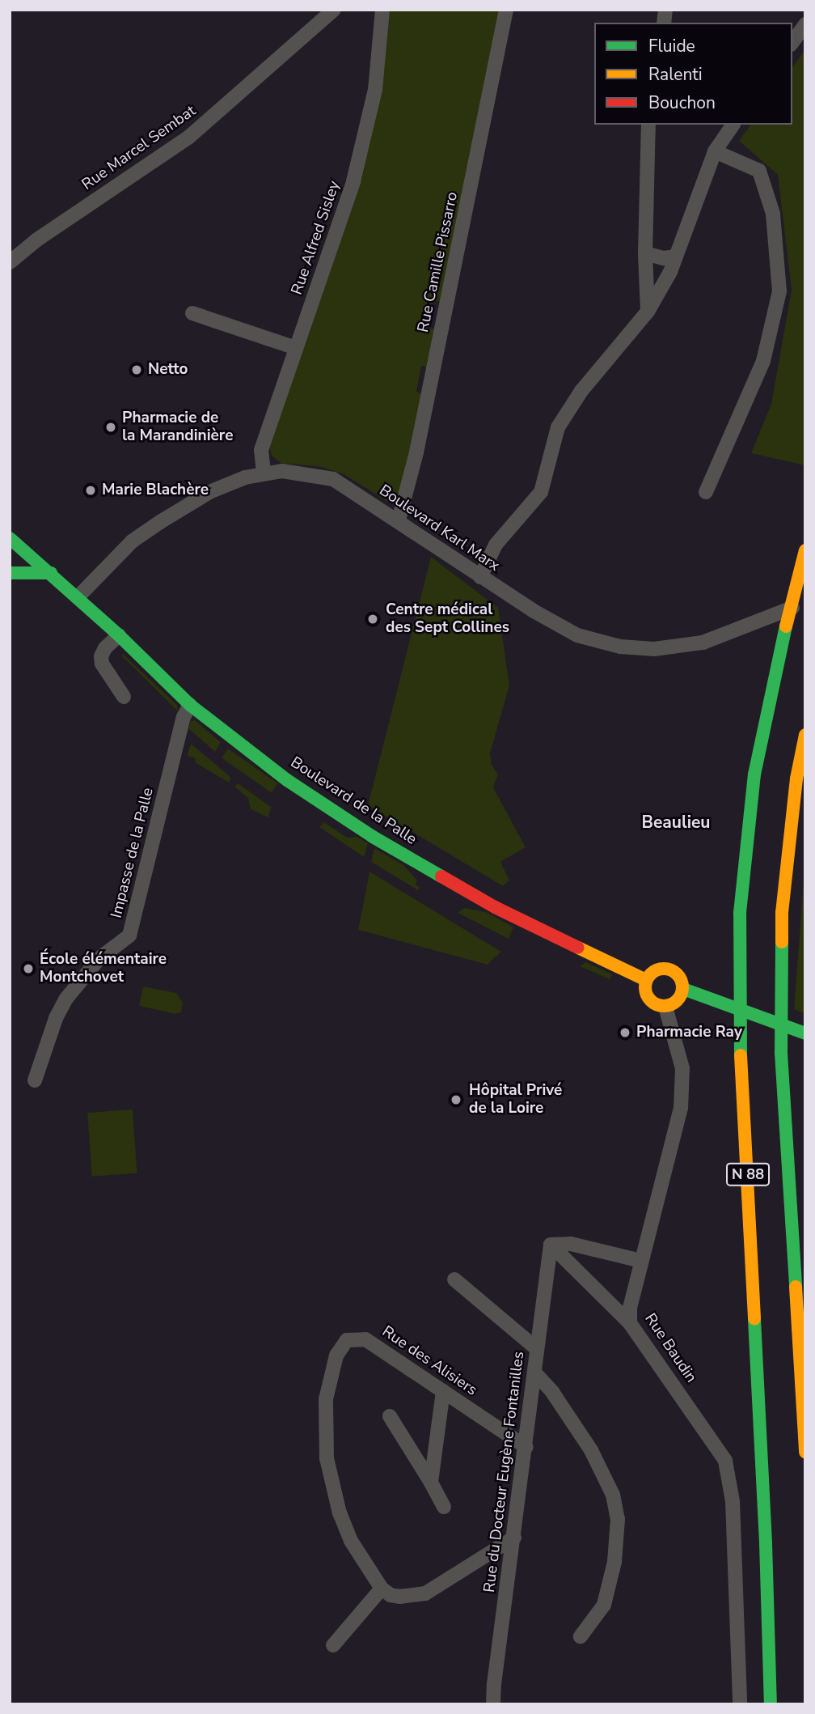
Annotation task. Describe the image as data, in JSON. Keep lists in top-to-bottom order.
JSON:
{
  "streets": {
    "main road": ["Boulevard de la Palle", "N 88"],
    "street": [
      "Rue Marcel Sembat",
      "Rue Alfred Sisley",
      "Rue Camille Pissarro",
      "Boulevard Karl Marx",
      "Impasse de la Palle",
      "Rue Baudin",
      "Rue des Alisiers",
      "Rue du Docteur Eugène Fontanilles"
    ]
  },
  "crossings": [
    ["Rue Alfred Sisley", "Boulevard Karl Marx"],
    ["Rue Camille Pissarro", "Boulevard Karl Marx"],
    ["Boulevard Karl Marx", "Boulevard de la Palle"],
    ["Boulevard de la Palle", "Impasse de la Palle"],
    ["Boulevard de la Palle", "Rue Baudin"],
    ["Rue des Alisiers", "Rue du Docteur Eugène Fontanilles"]
  ],
  "districts": ["Beaulieu"],
  "places": [
    "Netto",
    "Pharmacie de la Marandinière",
    "Marie Blachère",
    "Centre médical des Sept Collines",
    "École élémentaire Montchovet",
    "Pharmacie Ray",
    "Hôpital Privé de la Loire"
  ],
  "legend": ["Fluide", "Ralenti", "Bouchon"]
}
